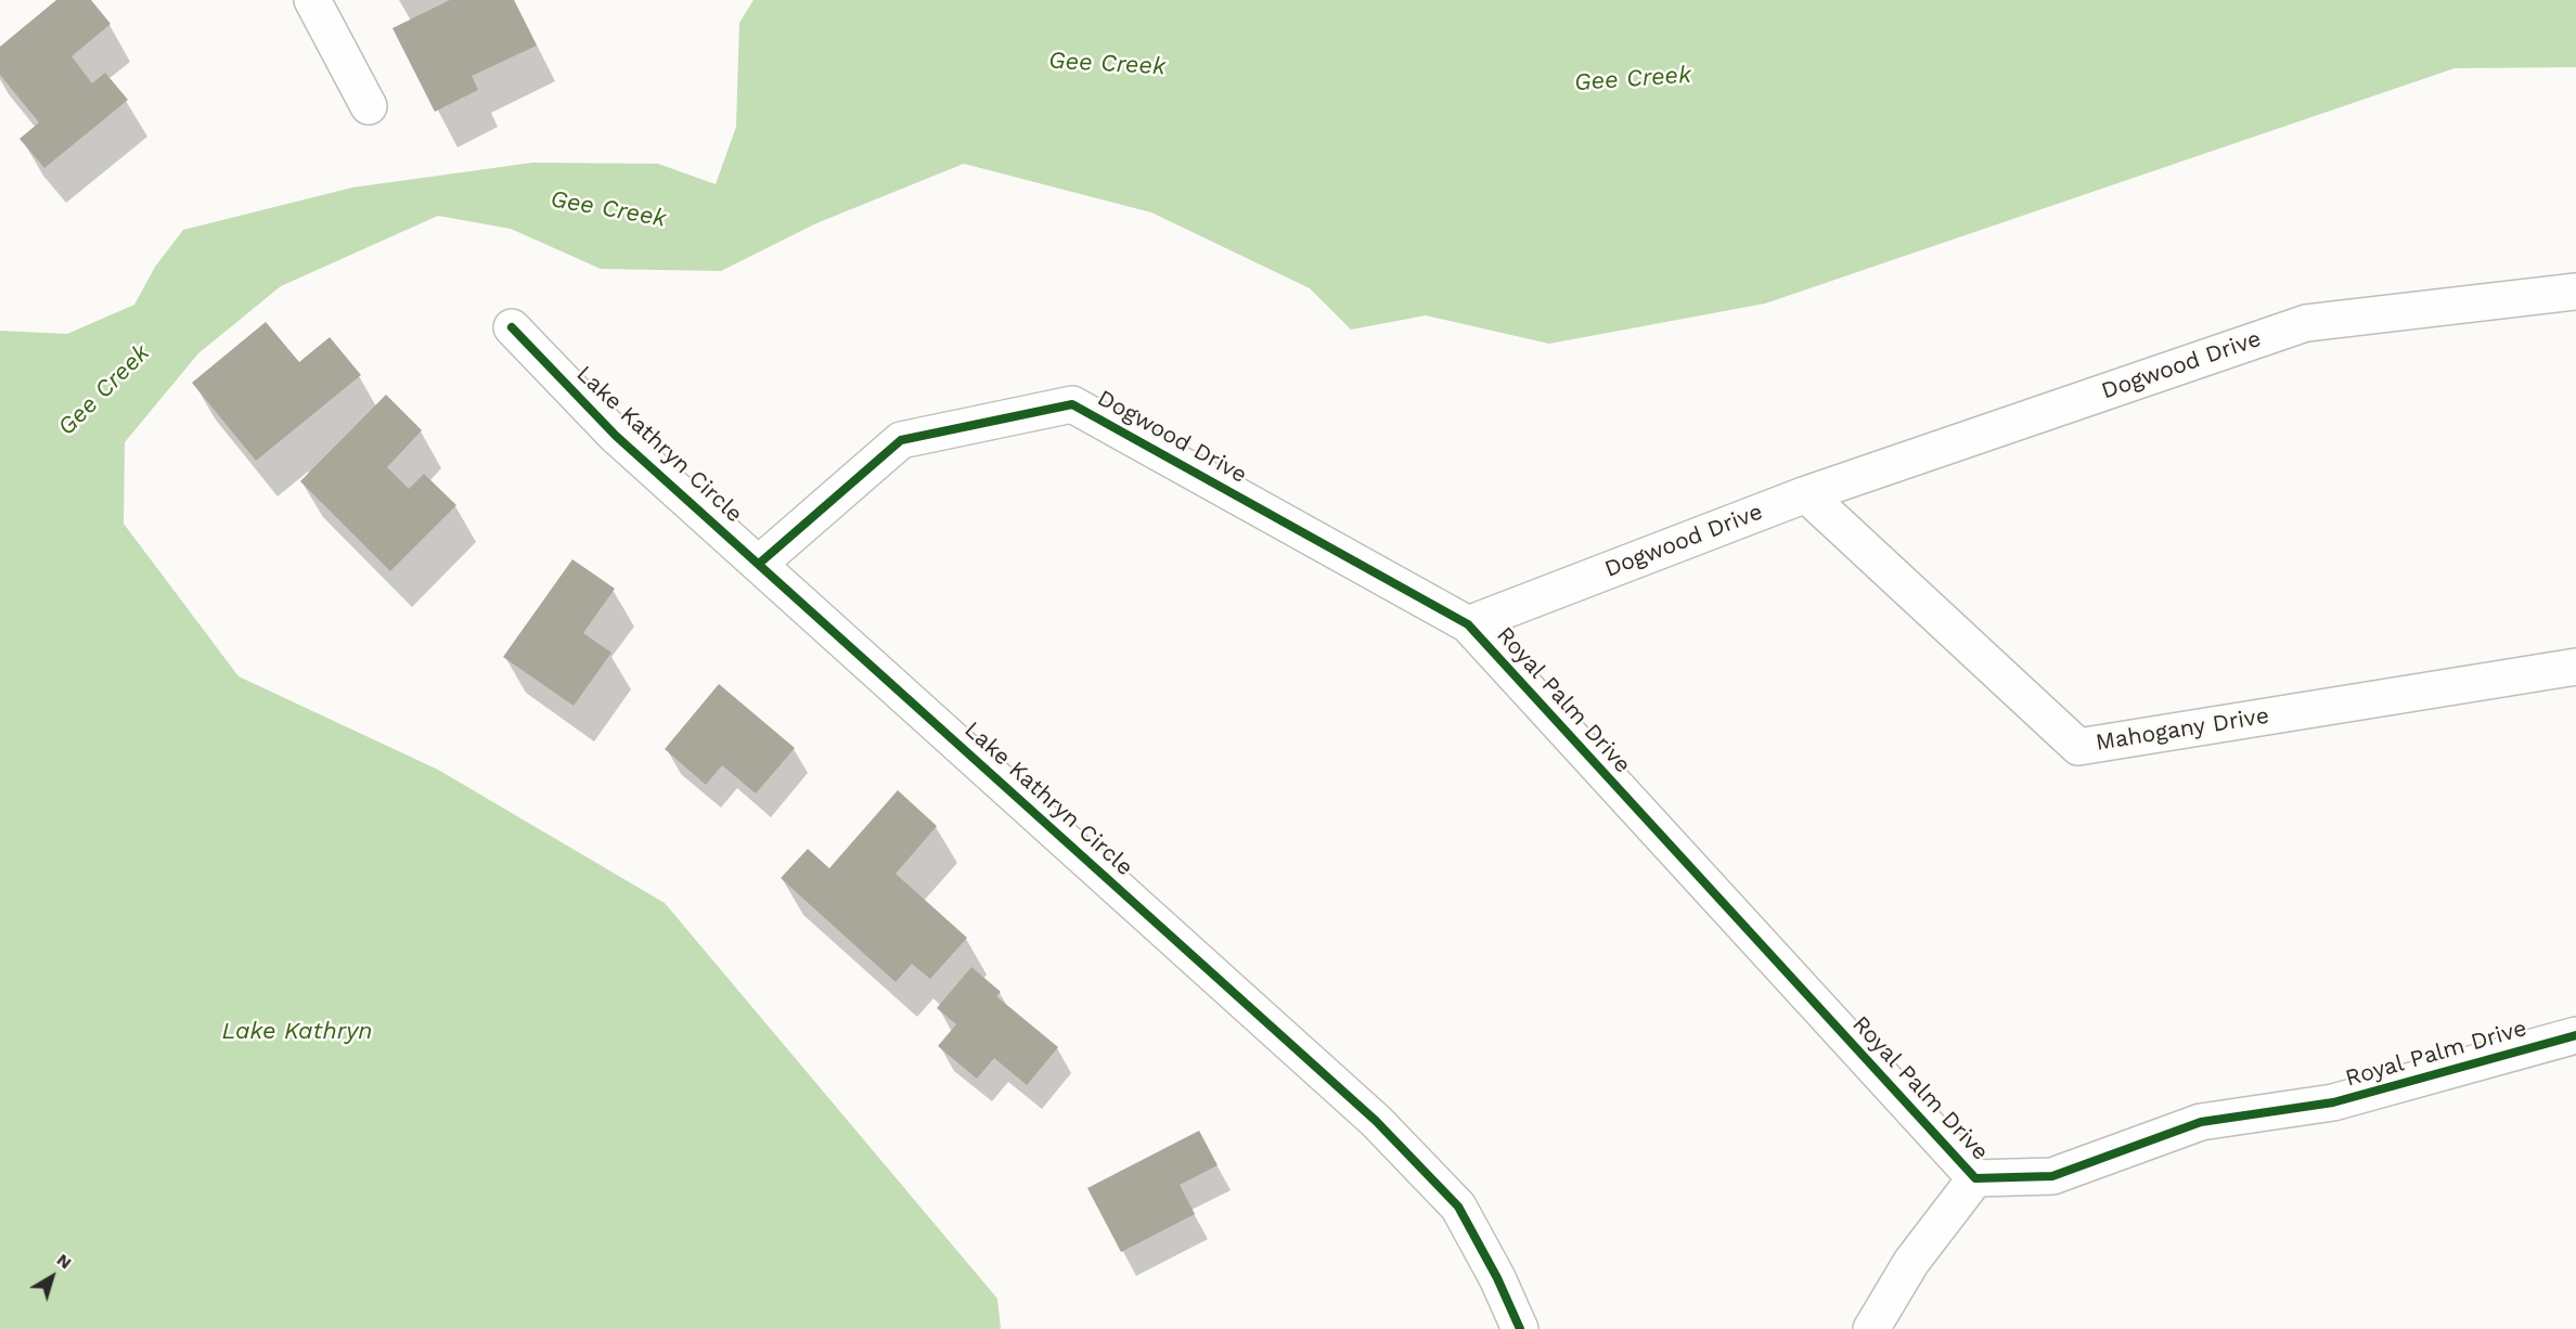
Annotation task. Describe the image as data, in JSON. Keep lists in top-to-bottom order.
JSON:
{
  "streets": {
    "street": [
      "Dogwood Drive",
      "Lake Kathryn Circle",
      "Royal Palm Drive",
      "Mahogany Drive"
    ]
  },
  "crossings": [
    ["Dogwood Drive", "Lake Kathryn Circle"],
    ["Dogwood Drive", "Royal Palm Drive"],
    ["Dogwood Drive", "Mahogany Drive"]
  ],
  "water": ["Gee Creek", "Lake Kathryn"],
  "north": "top right"
}
